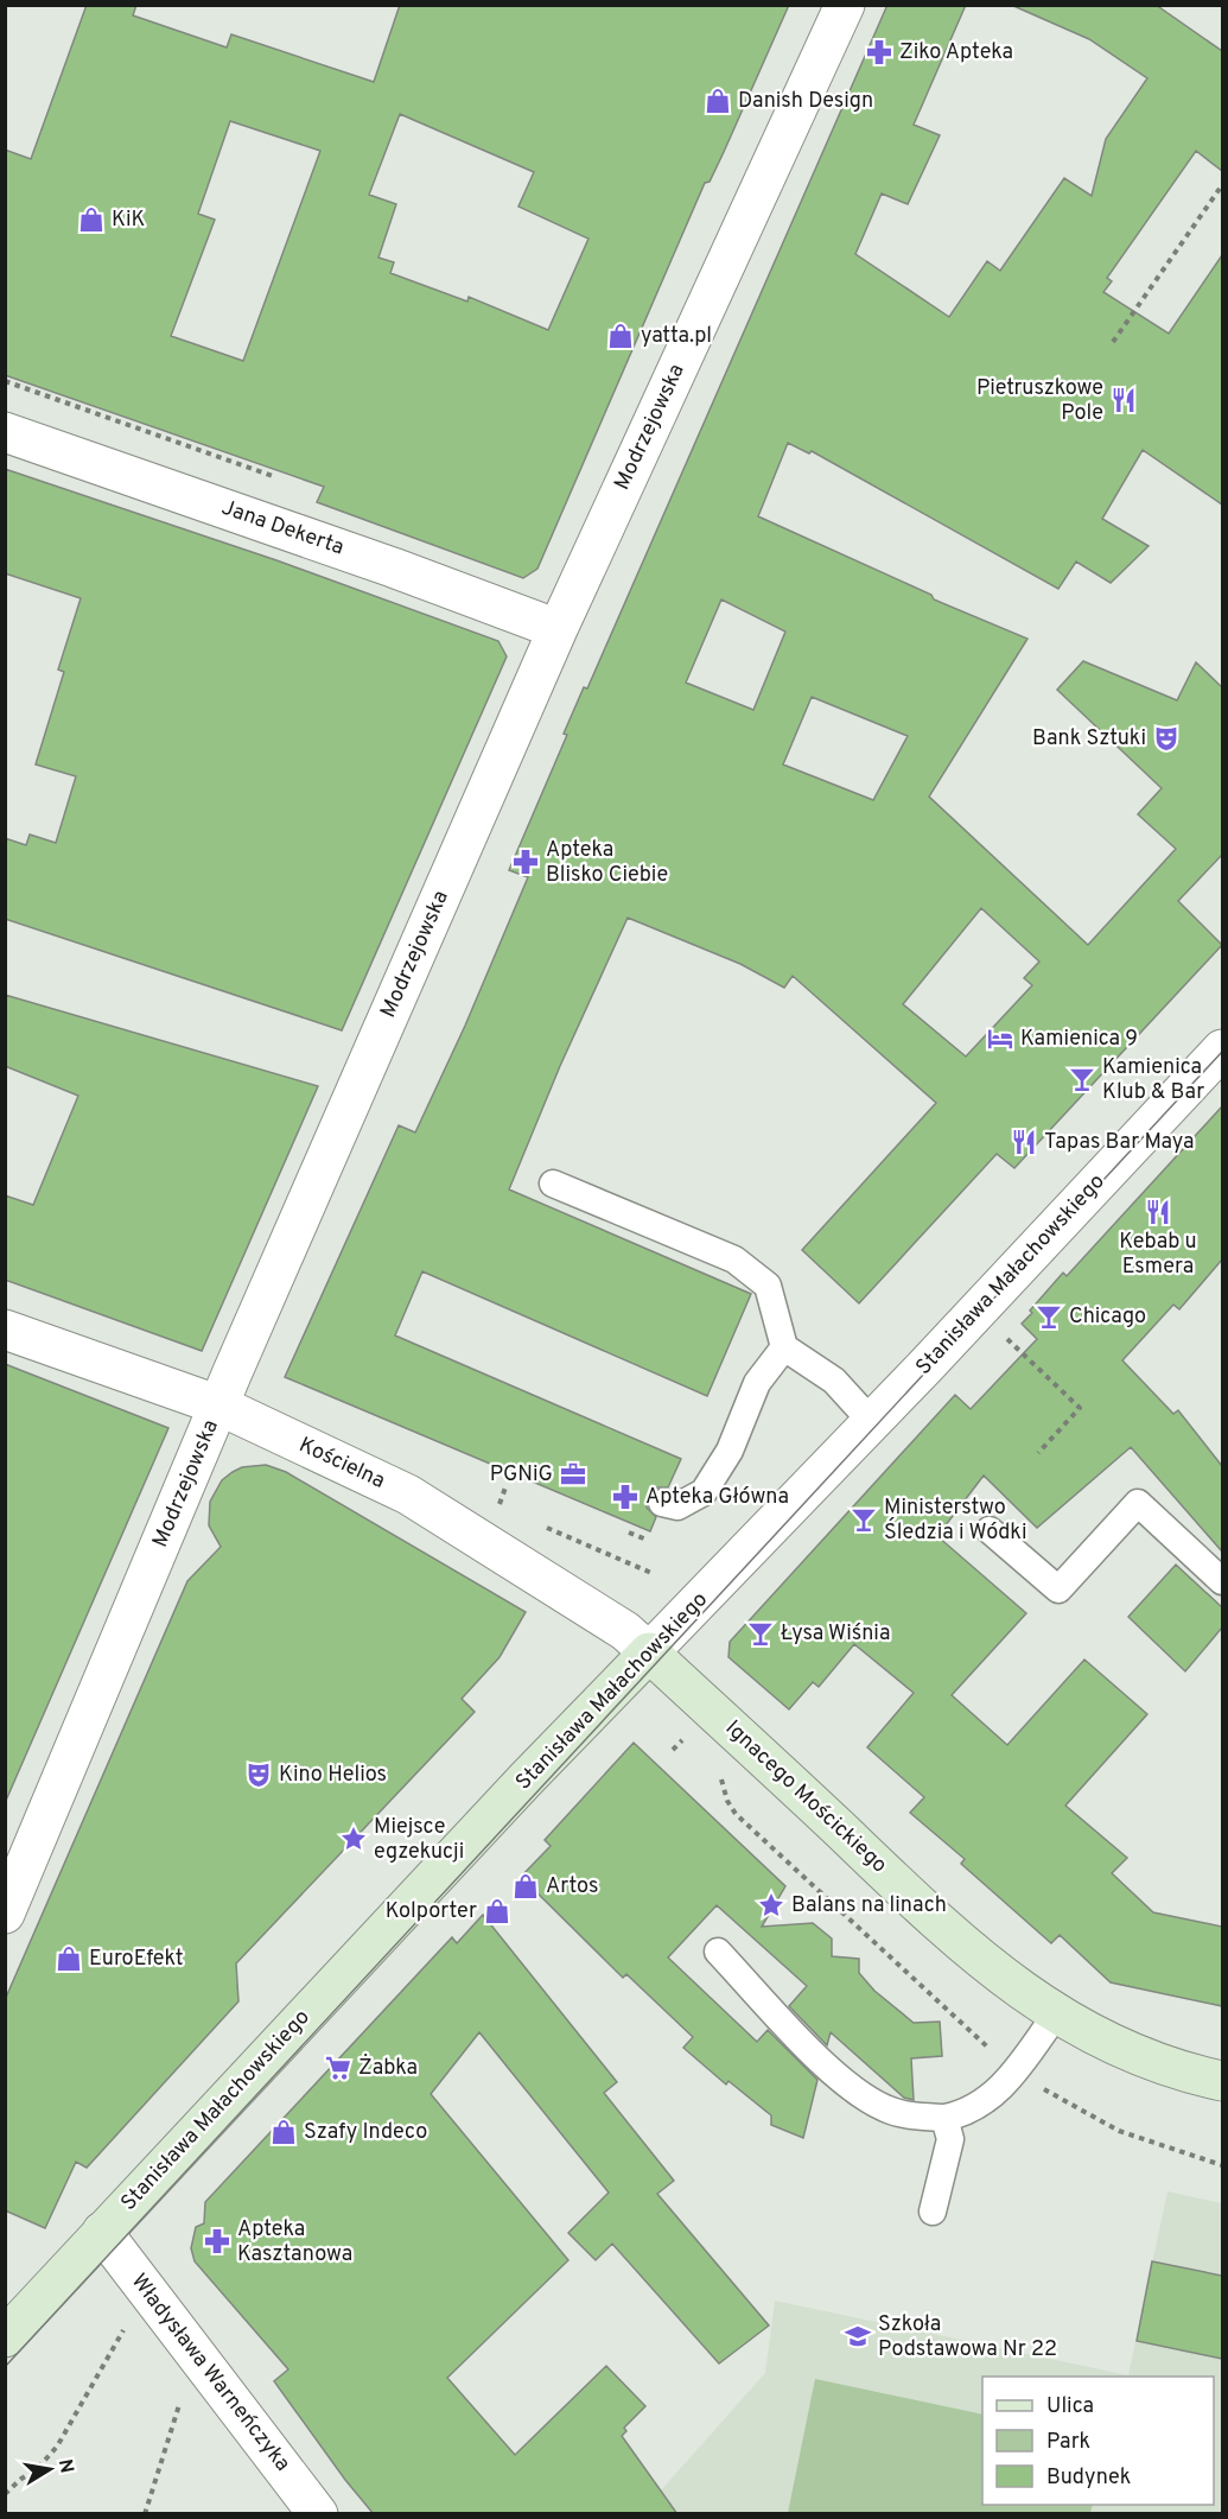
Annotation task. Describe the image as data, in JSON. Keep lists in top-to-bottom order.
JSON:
{
  "streets": {
    "street": [
      "Modrzejowska",
      "Jana Dekerta",
      "Stanisława Małachowskiego",
      "Kościelna",
      "Ignacego Mościckiego",
      "Władysława Warneńczyka"
    ]
  },
  "crossings": [
    ["Modrzejowska", "Jana Dekerta"],
    ["Modrzejowska", "Kościelna"],
    ["Stanisława Małachowskiego", "Kościelna"],
    ["Stanisława Małachowskiego", "Ignacego Mościckiego"],
    ["Stanisława Małachowskiego", "Władysława Warneńczyka"],
    ["Kościelna", "Ignacego Mościckiego"]
  ],
  "places": {
    "pharmacy": [
      "Ziko Apteka",
      "Apteka Blisko Ciebie",
      "Apteka Główna",
      "Apteka Kasztanowa"
    ],
    "shop": [
      "Danish Design",
      "KiK",
      "yatta.pl",
      "Artos",
      "Kolporter",
      "EuroEfekt",
      "Szafy Indeco"
    ],
    "restaurant": ["Pietruszkowe Pole", "Tapas Bar Maya", "Kebab u Esmera"],
    "theatre": ["Bank Sztuki", "Kino Helios"],
    "hotel": ["Kamienica 9"],
    "bar": [
      "Kamienica Klub & Bar",
      "Chicago",
      "Ministerstwo Śledzia i Wódki",
      "Łysa Wiśnia"
    ],
    "office": ["PGNiG"],
    "place": ["Miejsce egzekucji", "Balans na linach"],
    "supermarket": ["Żabka"],
    "school or university": ["Szkoła Podstawowa Nr 22"]
  },
  "legend": ["Ulica", "Park", "Budynek"],
  "north": "right"
}
